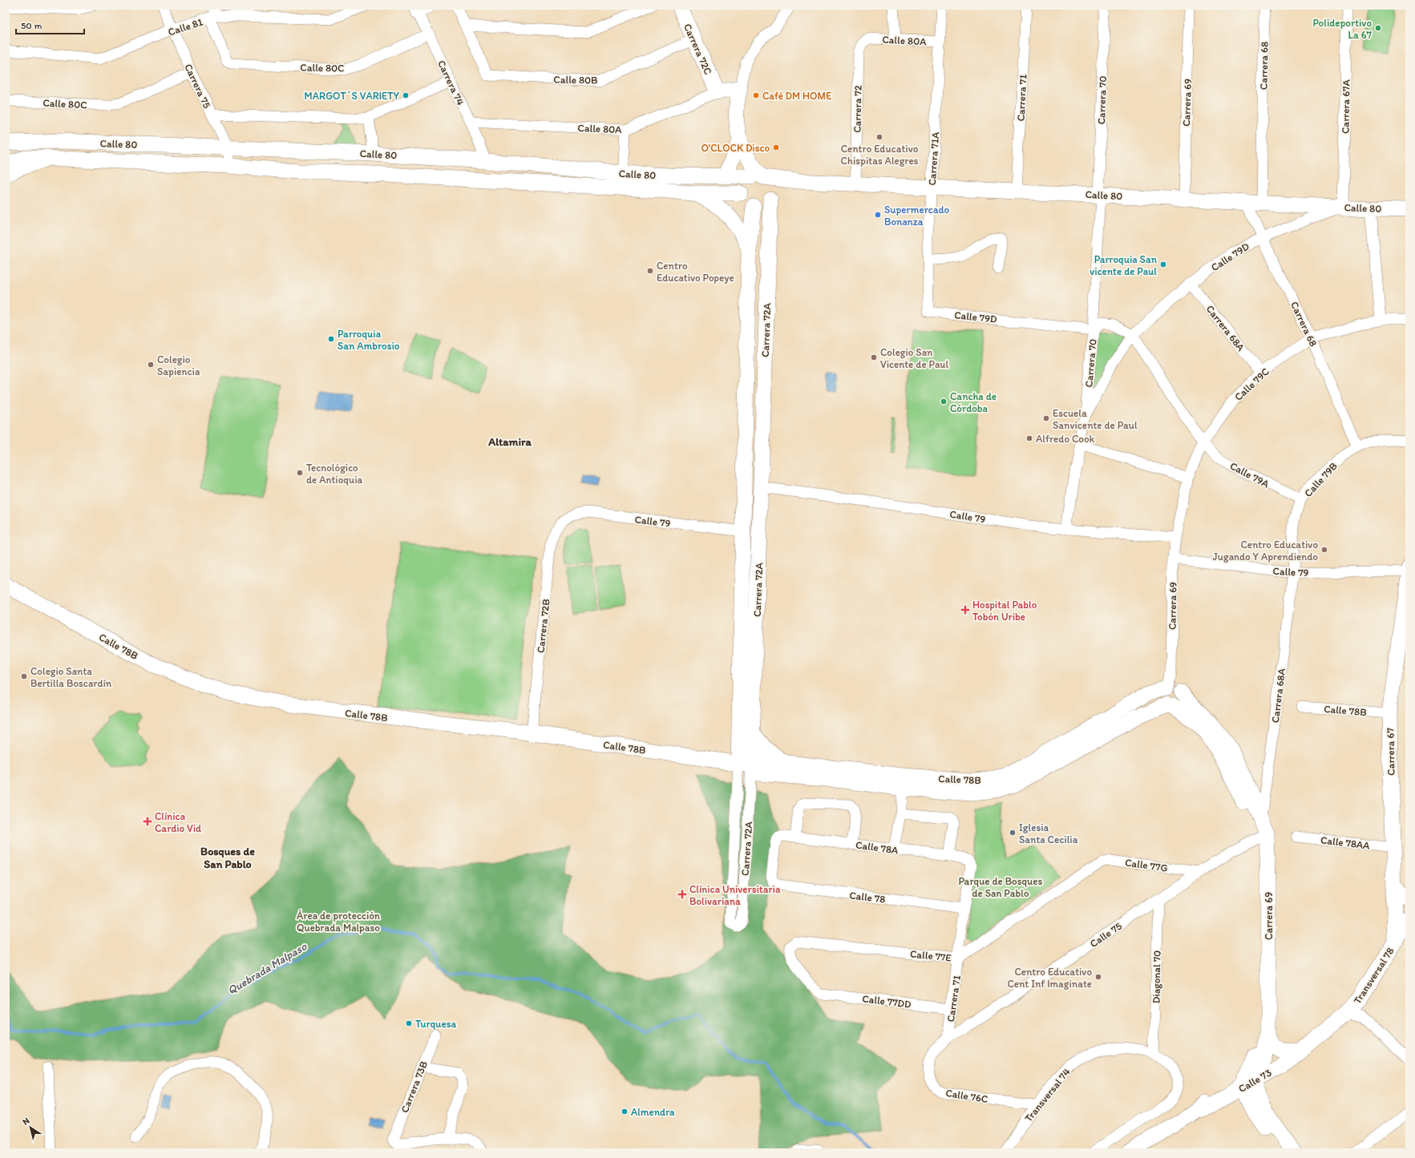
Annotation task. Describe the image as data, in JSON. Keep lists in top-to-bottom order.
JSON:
{
  "streets": {
    "main road": [
      "Calle 80A",
      "Carrera 72C",
      "Carrera 69",
      "Calle 80",
      "Carrera 72A",
      "Calle 78B",
      "Carrera 67",
      "Transversal 78",
      "Calle 73"
    ],
    "street": [
      "Calle 81",
      "Carrera 68",
      "Calle 80C",
      "Calle 80B",
      "Carrera 74",
      "Carrera 75",
      "Carrera 71",
      "Carrera 70",
      "Carrera 67A",
      "Carrera 72",
      "Carrera 71A",
      "Calle 79D",
      "Carrera 68A",
      "Calle 79C",
      "Calle 79A",
      "Calle 79B",
      "Calle 79",
      "Carrera 72B",
      "Calle 78AA",
      "Calle 78A",
      "Calle 77G",
      "Calle 78",
      "Calle 75",
      "Calle 77E",
      "Diagonal 70",
      "Calle 77DD",
      "Carrera 73B",
      "Transversal 74",
      "Calle 76C"
    ]
  },
  "crossings": [
    ["Calle 81", "Calle 80C"],
    ["Calle 81", "Carrera 75"],
    ["Calle 80A", "Carrera 72C"],
    ["Calle 80A", "Carrera 74"],
    ["Calle 80A", "Carrera 72"],
    ["Calle 80A", "Carrera 71A"],
    ["Carrera 72C", "Calle 80B"],
    ["Carrera 68", "Calle 80"],
    ["Carrera 68", "Calle 79D"],
    ["Carrera 68", "Calle 79C"],
    ["Carrera 68", "Calle 79B"],
    ["Calle 80C", "Carrera 74"],
    ["Calle 80C", "Carrera 75"],
    ["Carrera 74", "Calle 80"],
    ["Carrera 75", "Calle 80"],
    ["Carrera 71", "Calle 80"],
    ["Carrera 71", "Calle 78A"],
    ["Carrera 71", "Calle 78"],
    ["Carrera 71", "Calle 75"],
    ["Carrera 71", "Calle 77E"],
    ["Carrera 71", "Calle 77DD"],
    ["Carrera 71", "Calle 76C"],
    ["Carrera 70", "Calle 80"],
    ["Carrera 70", "Calle 79D"],
    ["Carrera 70", "Calle 79"],
    ["Carrera 69", "Calle 80"],
    ["Carrera 69", "Carrera 68A"],
    ["Carrera 69", "Calle 79C"],
    ["Carrera 69", "Calle 79"],
    ["Carrera 69", "Calle 78B"],
    ["Carrera 69", "Calle 75"],
    ["Carrera 69", "Calle 73"],
    ["Carrera 67A", "Calle 80"],
    ["Carrera 67A", "Calle 79D"],
    ["Carrera 72", "Calle 80"],
    ["Calle 80", "Carrera 71A"],
    ["Calle 80", "Calle 79D"],
    ["Calle 80", "Carrera 72A"],
    ["Carrera 71A", "Calle 79D"],
    ["Calle 79D", "Carrera 68A"],
    ["Carrera 68A", "Calle 79C"],
    ["Carrera 68A", "Calle 79B"],
    ["Carrera 68A", "Calle 79"],
    ["Carrera 72A", "Calle 79"],
    ["Carrera 72A", "Calle 78B"],
    ["Calle 79C", "Calle 79A"],
    ["Calle 79C", "Calle 79"],
    ["Calle 79A", "Calle 79B"],
    ["Calle 79B", "Calle 79"],
    ["Calle 79", "Carrera 72B"],
    ["Calle 79", "Carrera 67"],
    ["Carrera 72B", "Calle 78B"],
    ["Calle 78B", "Carrera 67"],
    ["Carrera 67", "Calle 78AA"],
    ["Carrera 67", "Transversal 78"],
    ["Calle 78A", "Calle 78"],
    ["Calle 77G", "Calle 75"],
    ["Calle 77G", "Calle 77E"],
    ["Calle 75", "Diagonal 70"],
    ["Calle 75", "Calle 76C"],
    ["Calle 77E", "Calle 77DD"],
    ["Transversal 78", "Calle 73"],
    ["Diagonal 70", "Transversal 74"],
    ["Transversal 74", "Calle 76C"]
  ],
  "districts": ["Altamira", "Bosques de San Pablo"],
  "water": ["Quebrada Malpaso"],
  "parks": ["Parque de Bosques de San Pablo", "Área de protección Quebrada Malpaso"],
  "places": {
    "other": [
      "Polideportivo La 67",
      "MARGOT´S VARIETY",
      "Café DM HOME",
      "Centro Educativo Chispitas Alegres",
      "O'CLOCK Disco",
      "Supermercado Bonanza",
      "Parroquia San vicente de Paul",
      "Centro Educativo Popeye",
      "Parroquia San Ambrosio",
      "Colegio San Vicente de Paul",
      "Colegio Sapiencia",
      "Cancha de Córdoba",
      "Escuela Sanvicente de Paul",
      "Alfredo Cook",
      "Tecnológico de Antioquia",
      "Centro Educativo Jugando Y Aprendiendo",
      "Colegio Santa Bertilla Boscardín",
      "Iglesia Santa Cecilia",
      "Centro Educativo Cent Inf Imaginate",
      "Turquesa",
      "Almendra"
    ],
    "health": ["Hospital Pablo Tobón Uribe", "Clínica Cardio Vid", "Clínica Universitaria Bolivariana"]
  },
  "scale_bar": "50 m",
  "north": "top left"
}
